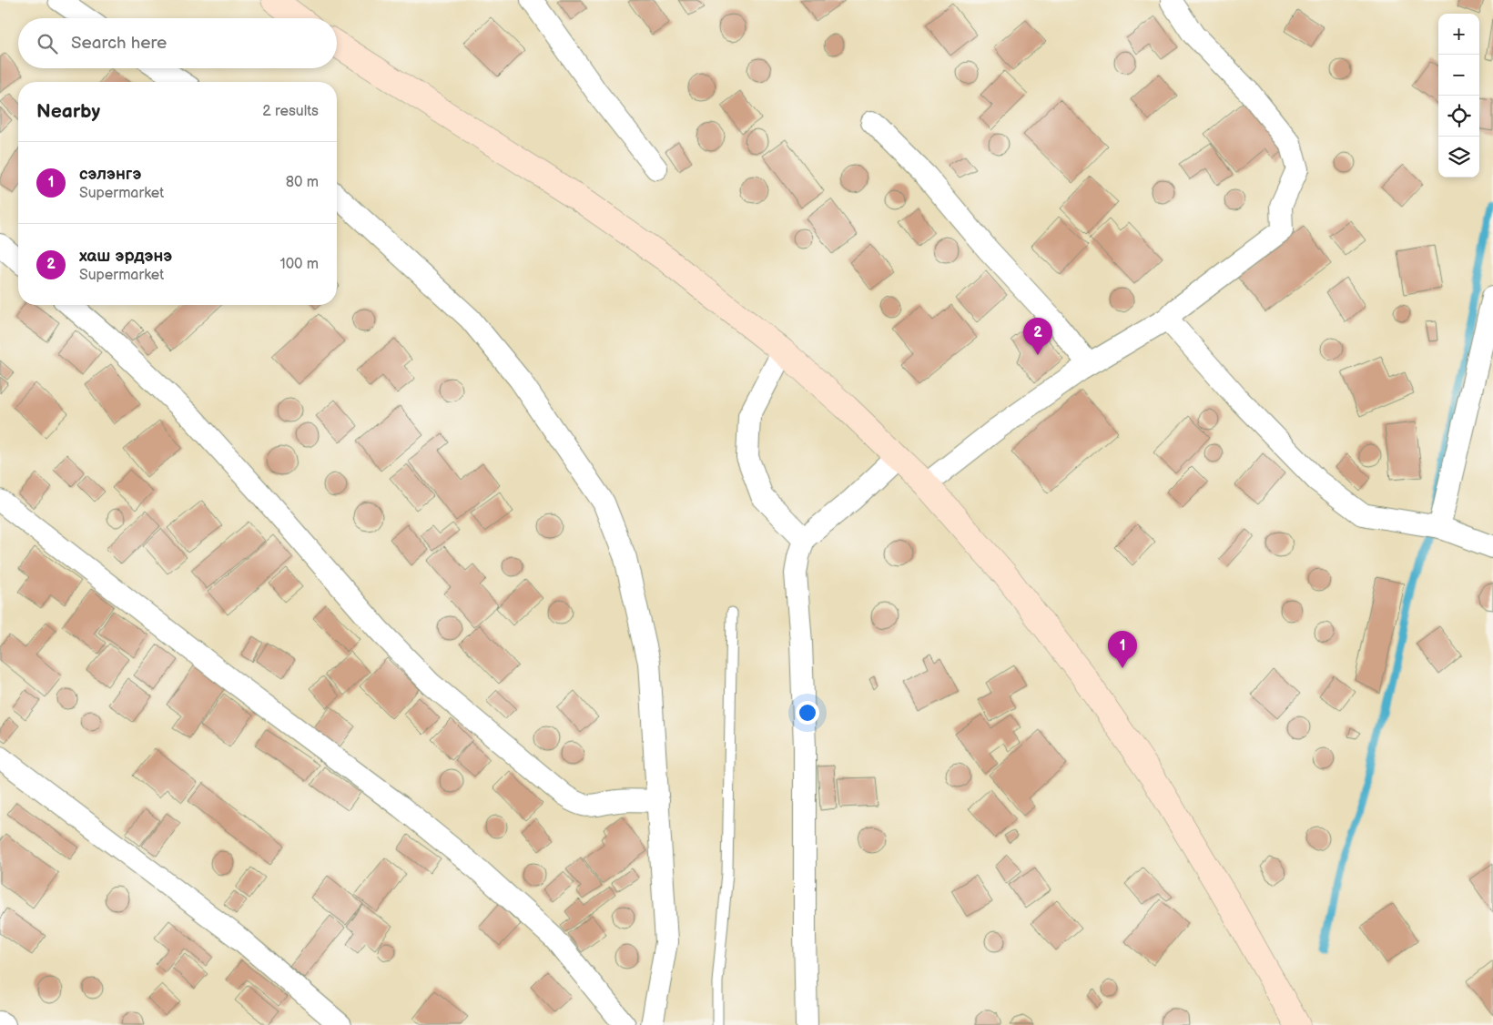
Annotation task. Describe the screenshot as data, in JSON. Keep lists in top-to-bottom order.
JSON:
{
  "page": {
    "map_buttons": ["+", "−"],
    "search": "Search here",
    "heading": ["Nearby", "2 results"],
    "list": [
      {
        "mark": "1",
        "name": "сэлэнгэ",
        "note": "Supermarket",
        "value": "80 m"
      },
      {
        "mark": "2",
        "name": "хаш эрдэнэ",
        "note": "Supermarket",
        "value": "100 m"
      }
    ],
    "pins": ["2", "1"]
  }
}
